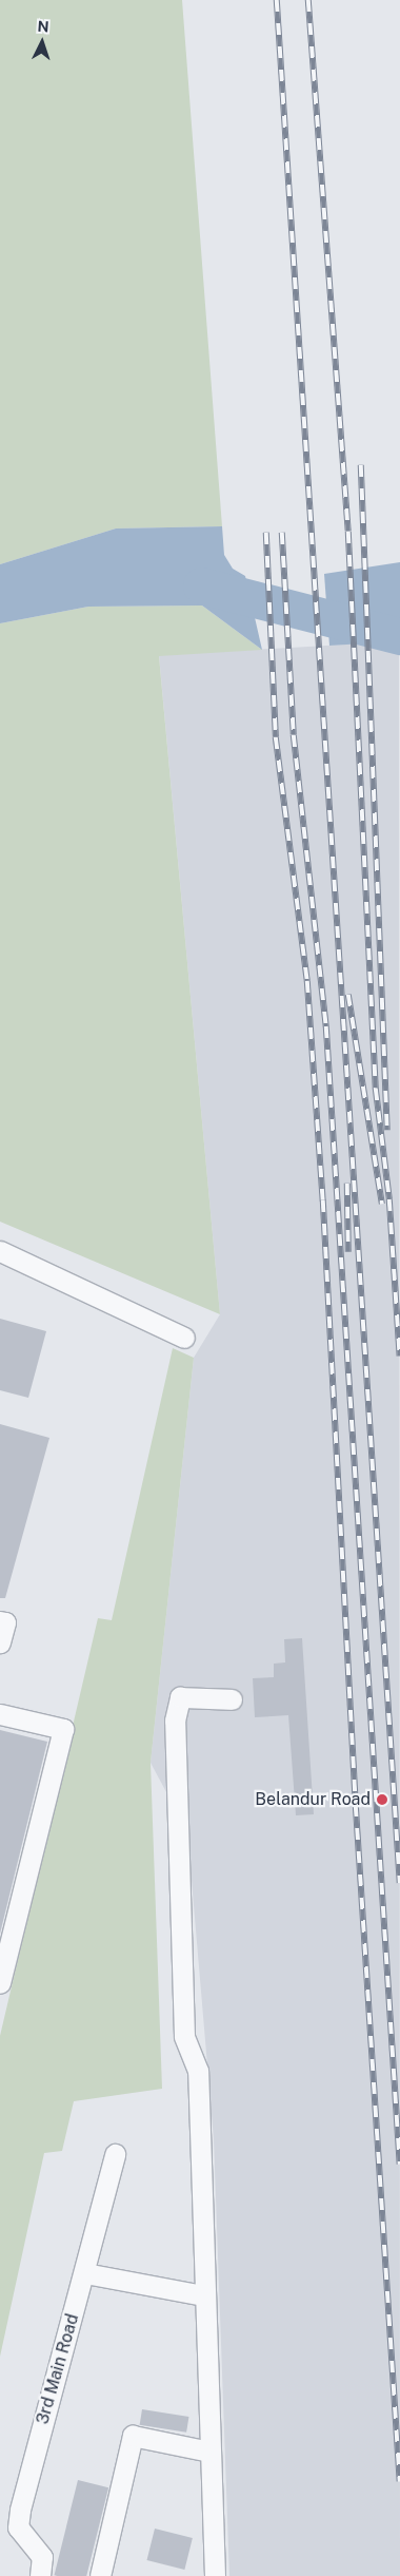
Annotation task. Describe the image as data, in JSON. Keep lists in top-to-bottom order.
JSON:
{
  "streets": {
    "street": ["3rd Main Road"]
  },
  "places": ["Belandur Road"],
  "north": "top"
}
